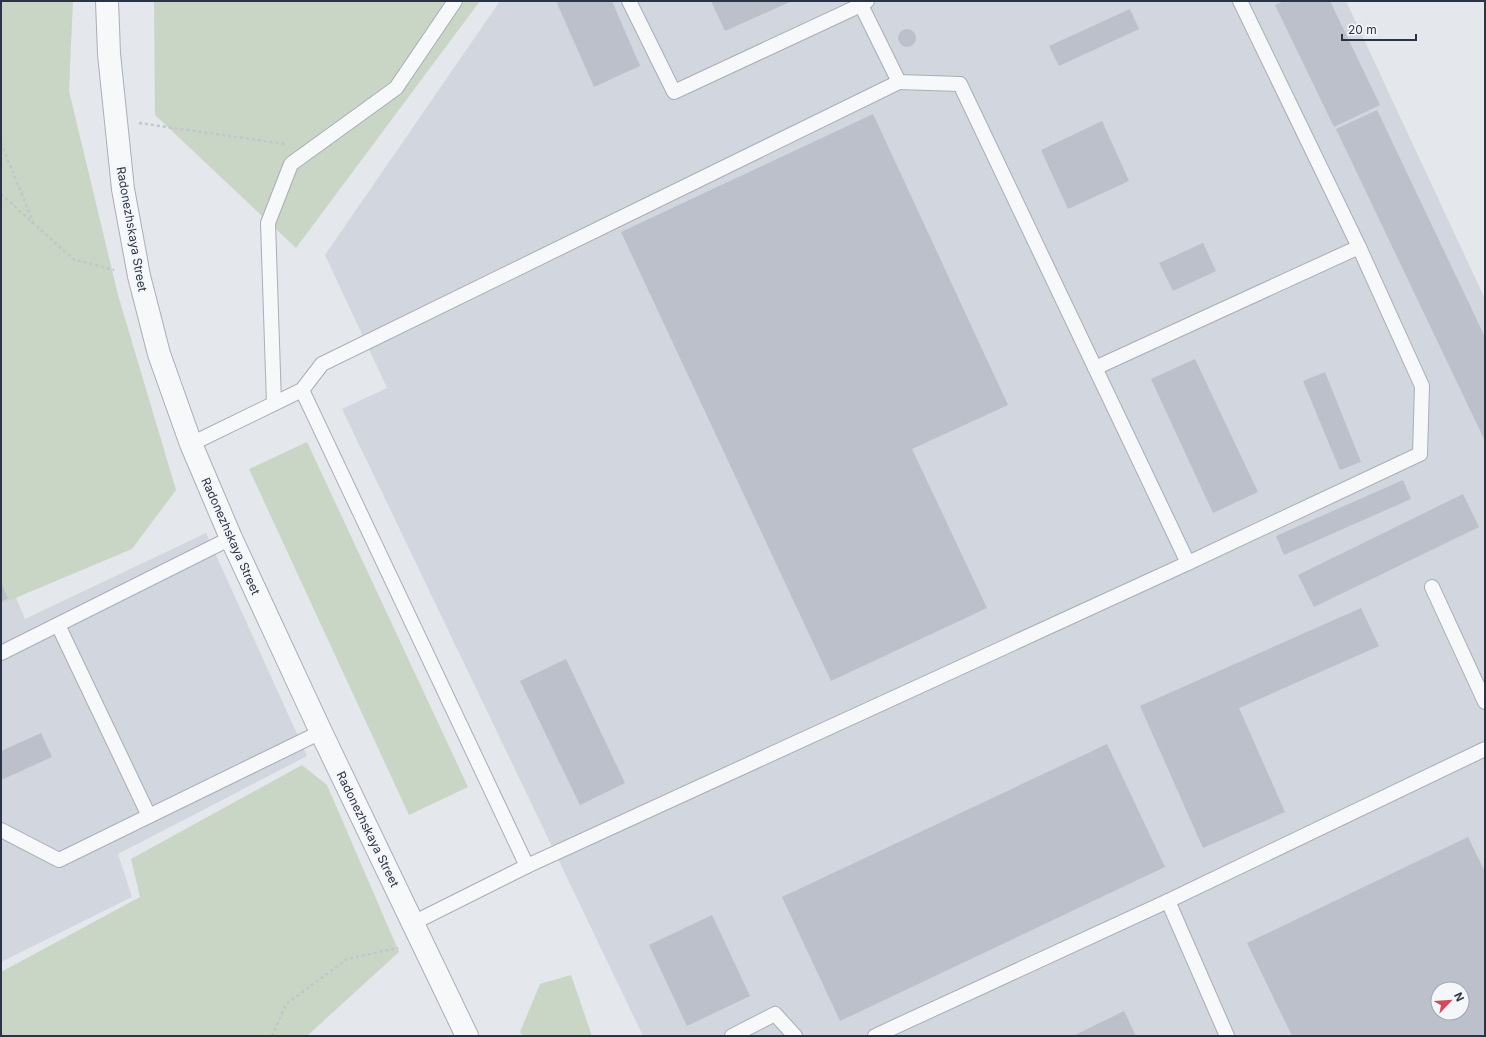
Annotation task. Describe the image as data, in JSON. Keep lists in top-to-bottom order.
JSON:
{
  "streets": {
    "street": ["Radonezhskaya Street"]
  },
  "scale_bar": "20 m",
  "north": "top right"
}
